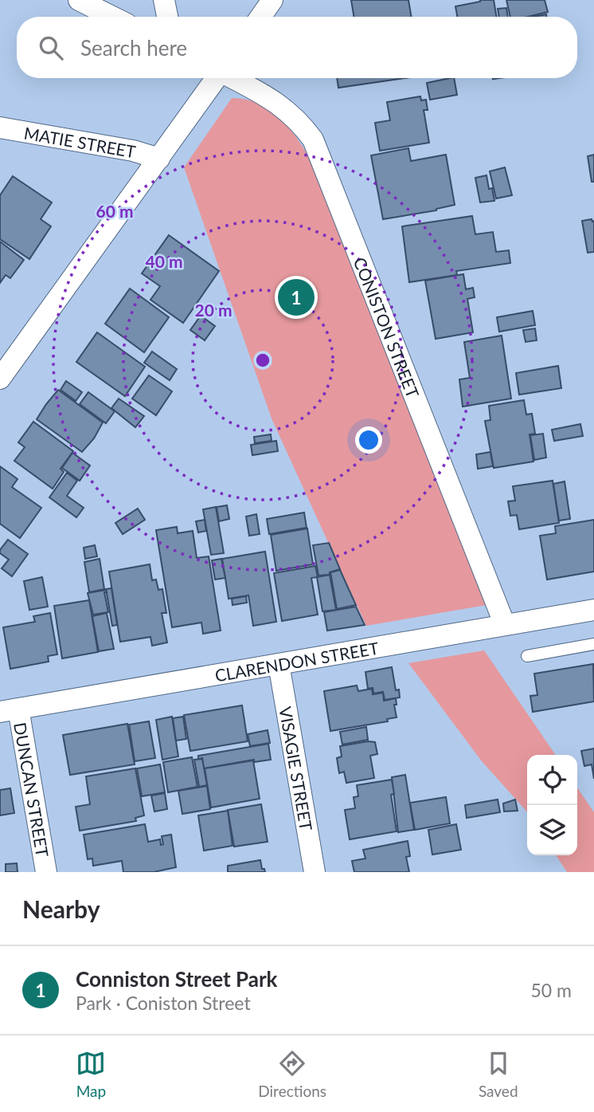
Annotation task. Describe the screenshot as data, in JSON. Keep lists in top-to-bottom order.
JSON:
{
  "streets": {
    "street": [
      "MATIE STREET",
      "CONISTON STREET",
      "CLARENDON STREET",
      "VISAGIE STREET",
      "DUNCAN STREET"
    ]
  },
  "crossings": [
    ["CONISTON STREET", "CLARENDON STREET"],
    ["CLARENDON STREET", "VISAGIE STREET"],
    ["CLARENDON STREET", "DUNCAN STREET"]
  ],
  "page": {
    "search": "Search here",
    "pins": "1",
    "heading": "Nearby",
    "list": [
      {
        "mark": "1",
        "name": "Conniston Street Park",
        "note": "Park · Coniston Street",
        "value": "50 m"
      }
    ],
    "nav": ["Map", "Directions", "Saved"]
  },
  "rings": ["60 m", "40 m", "20 m"]
}
